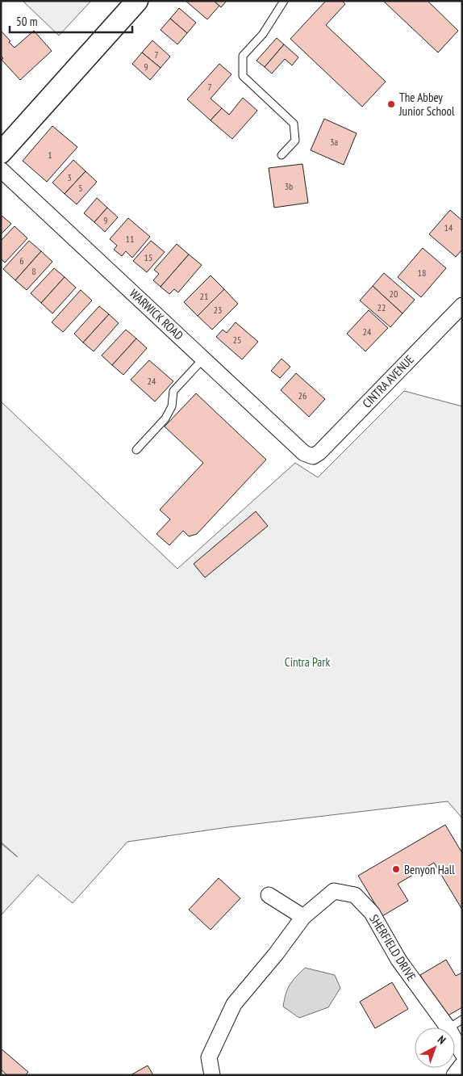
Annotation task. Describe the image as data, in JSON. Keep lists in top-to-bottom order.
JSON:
{
  "streets": {
    "street": ["WARWICK ROAD", "CINTRA AVENUE", "SHERFIELD DRIVE"]
  },
  "crossings": [
    ["WARWICK ROAD", "CINTRA AVENUE"]
  ],
  "parks": ["Cintra Park"],
  "places": ["The Abbey Junior School", "Benyon Hall"],
  "house_numbers": [
    "7",
    "9",
    "7",
    "3a",
    "1",
    "3",
    "3b",
    "5",
    "9",
    "14",
    "11",
    "15",
    "6",
    "8",
    "18",
    "20",
    "21",
    "22",
    "23",
    "24",
    "25",
    "24",
    "26"
  ],
  "scale_bar": "50 m",
  "north": "top right"
}
